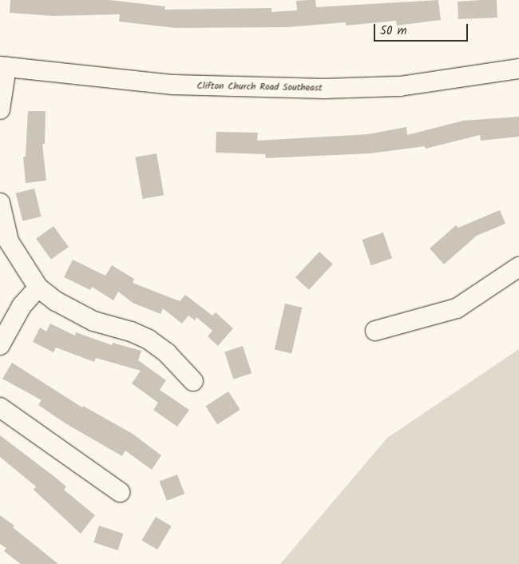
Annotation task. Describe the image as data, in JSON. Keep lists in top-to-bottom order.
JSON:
{
  "streets": {
    "street": ["Clifton Church Road Southeast"]
  },
  "scale_bar": "50 m"
}
